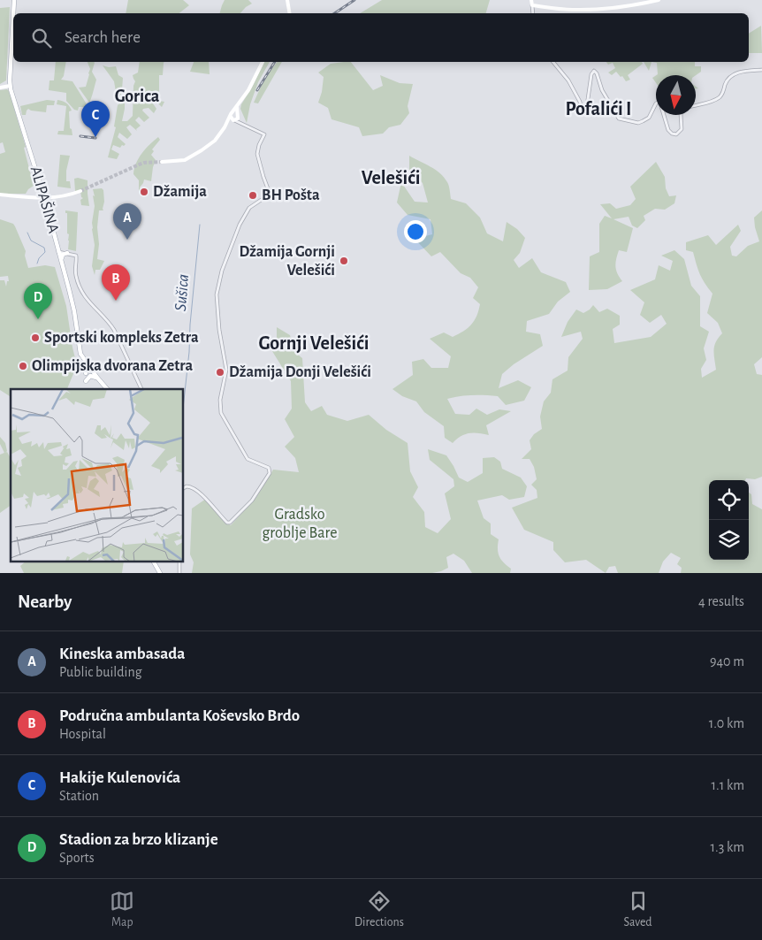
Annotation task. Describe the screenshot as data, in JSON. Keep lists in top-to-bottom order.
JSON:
{
  "streets": {
    "main road": ["ALIPAŠINA"]
  },
  "districts": [
    "Gorica",
    "Pofalići I",
    "Velešići",
    "Gornji Velešići"
  ],
  "water": ["Sušica"],
  "parks": ["Gradsko groblje Bare"],
  "places": [
    "Džamija",
    "BH Pošta",
    "Džamija Gornji Velešići",
    "Sportski kompleks Zetra",
    "Olimpijska dvorana Zetra",
    "Džamija Donji Velešići"
  ],
  "north": "bottom",
  "page": {
    "search": "Search here",
    "pins": [
      "C",
      "A",
      "B",
      "D"
    ],
    "heading": ["Nearby", "4 results"],
    "list": [
      {
        "mark": "A",
        "name": "Kineska ambasada",
        "note": "Public building",
        "value": "940 m"
      },
      {
        "mark": "B",
        "name": "Područna ambulanta Koševsko Brdo",
        "note": "Hospital",
        "value": "1.0 km"
      },
      {
        "mark": "C",
        "name": "Hakije Kulenovića",
        "note": "Station",
        "value": "1.1 km"
      },
      {
        "mark": "D",
        "name": "Stadion za brzo klizanje",
        "note": "Sports",
        "value": "1.3 km"
      }
    ],
    "nav": ["Map", "Directions", "Saved"]
  }
}
